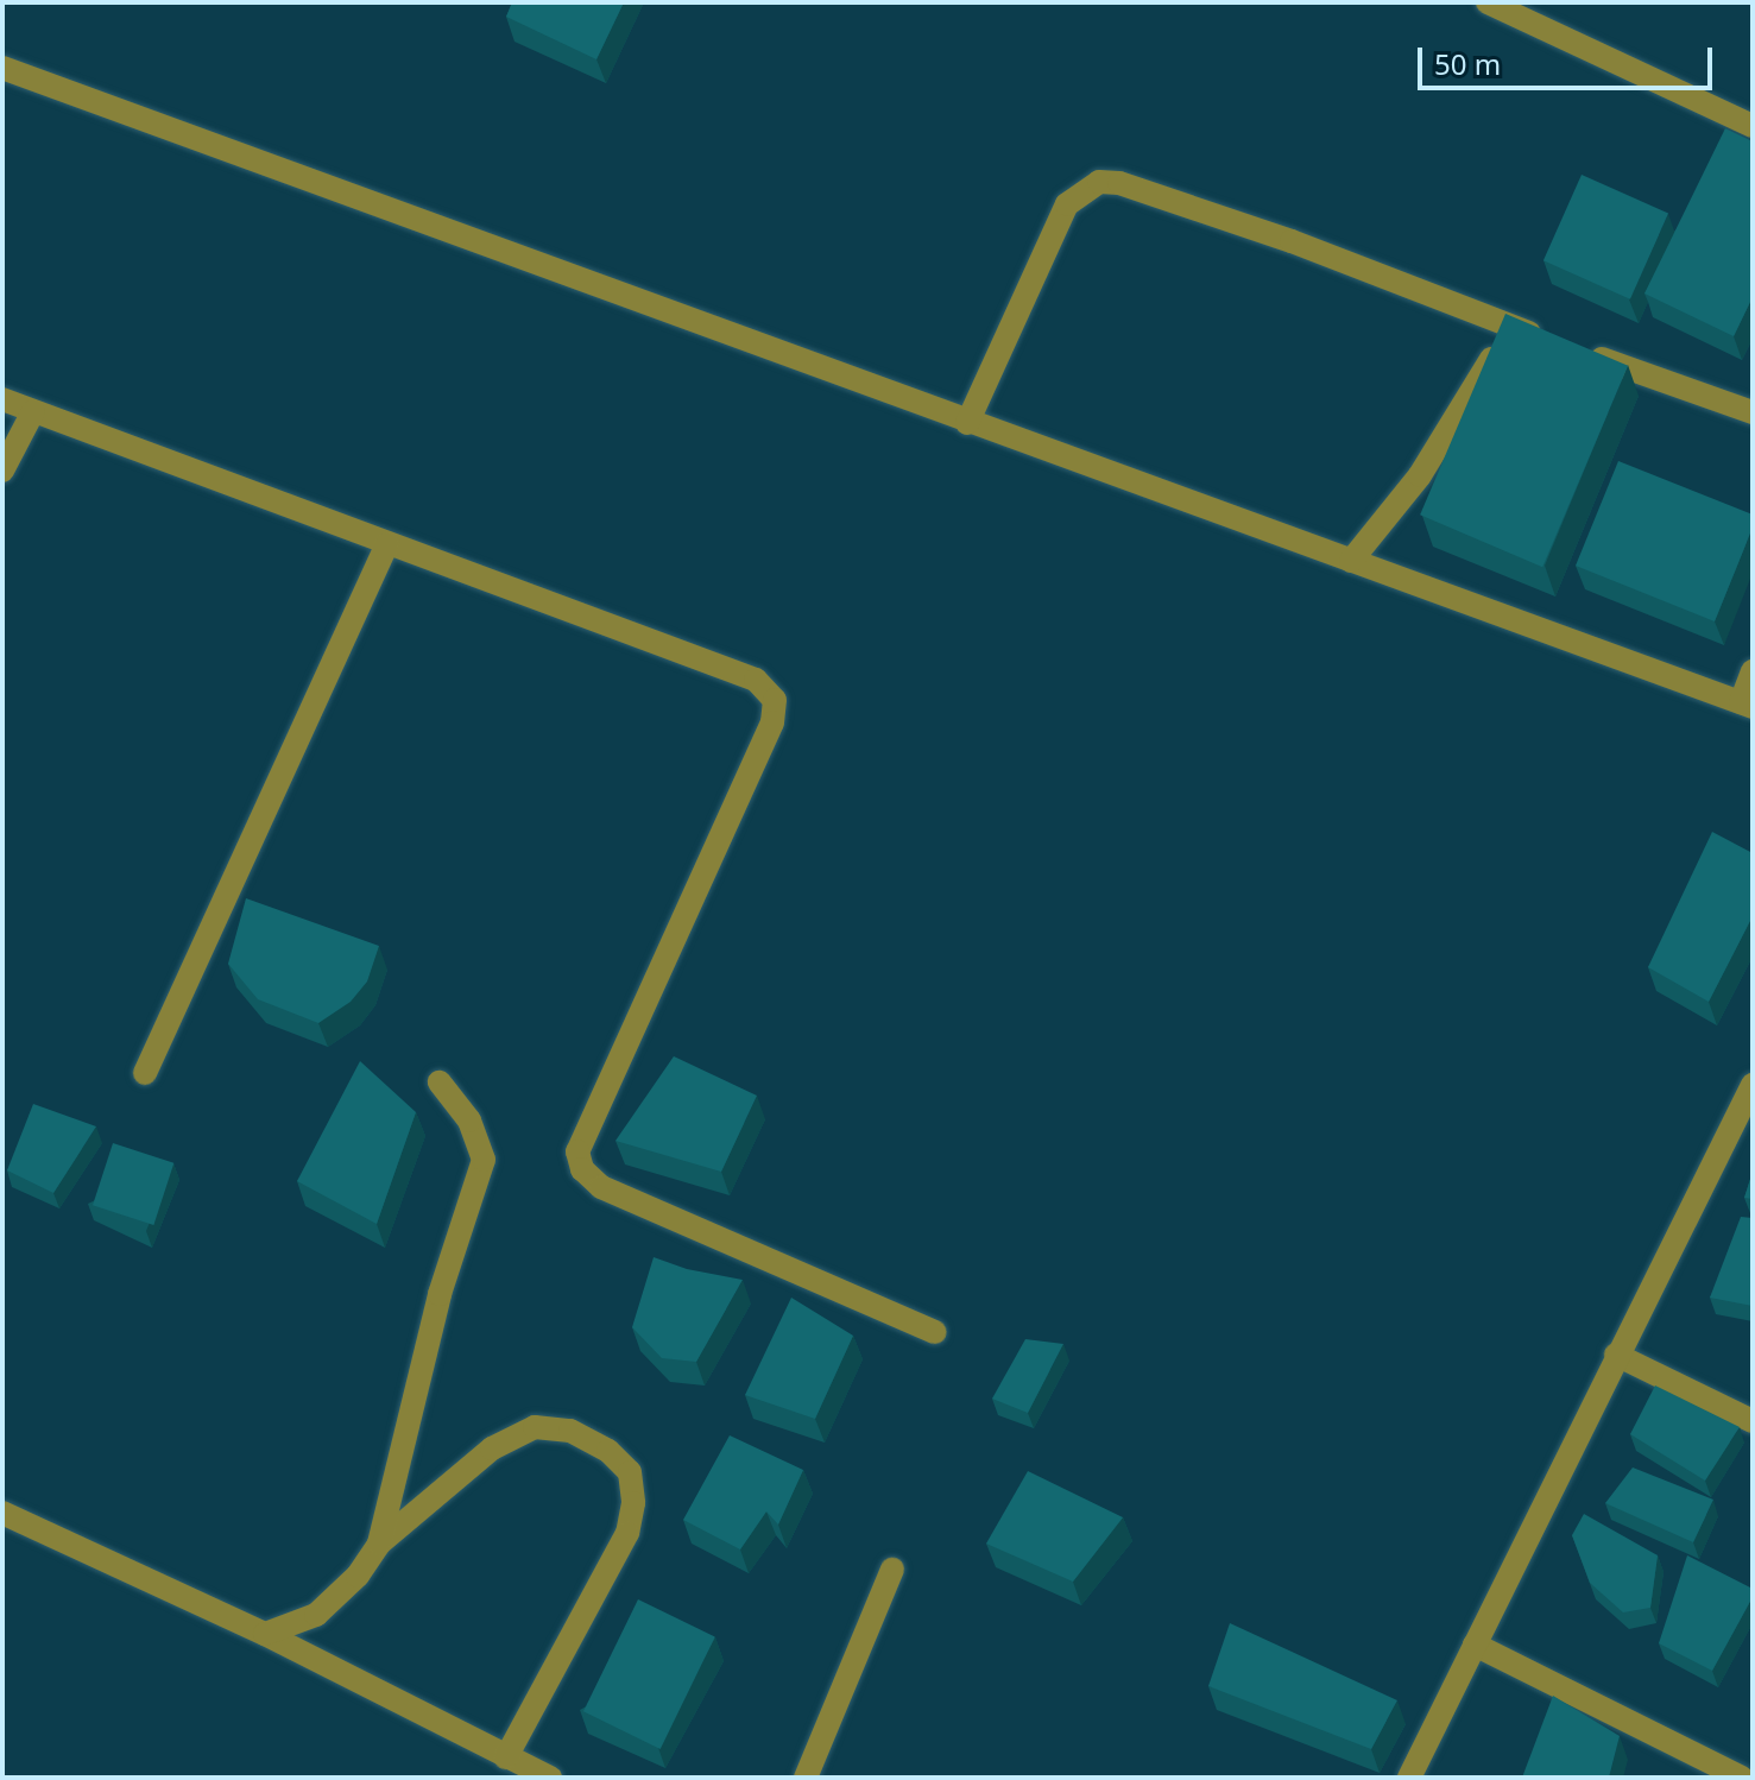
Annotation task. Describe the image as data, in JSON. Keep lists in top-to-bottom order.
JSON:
{
  "scale_bar": "50 m"
}
